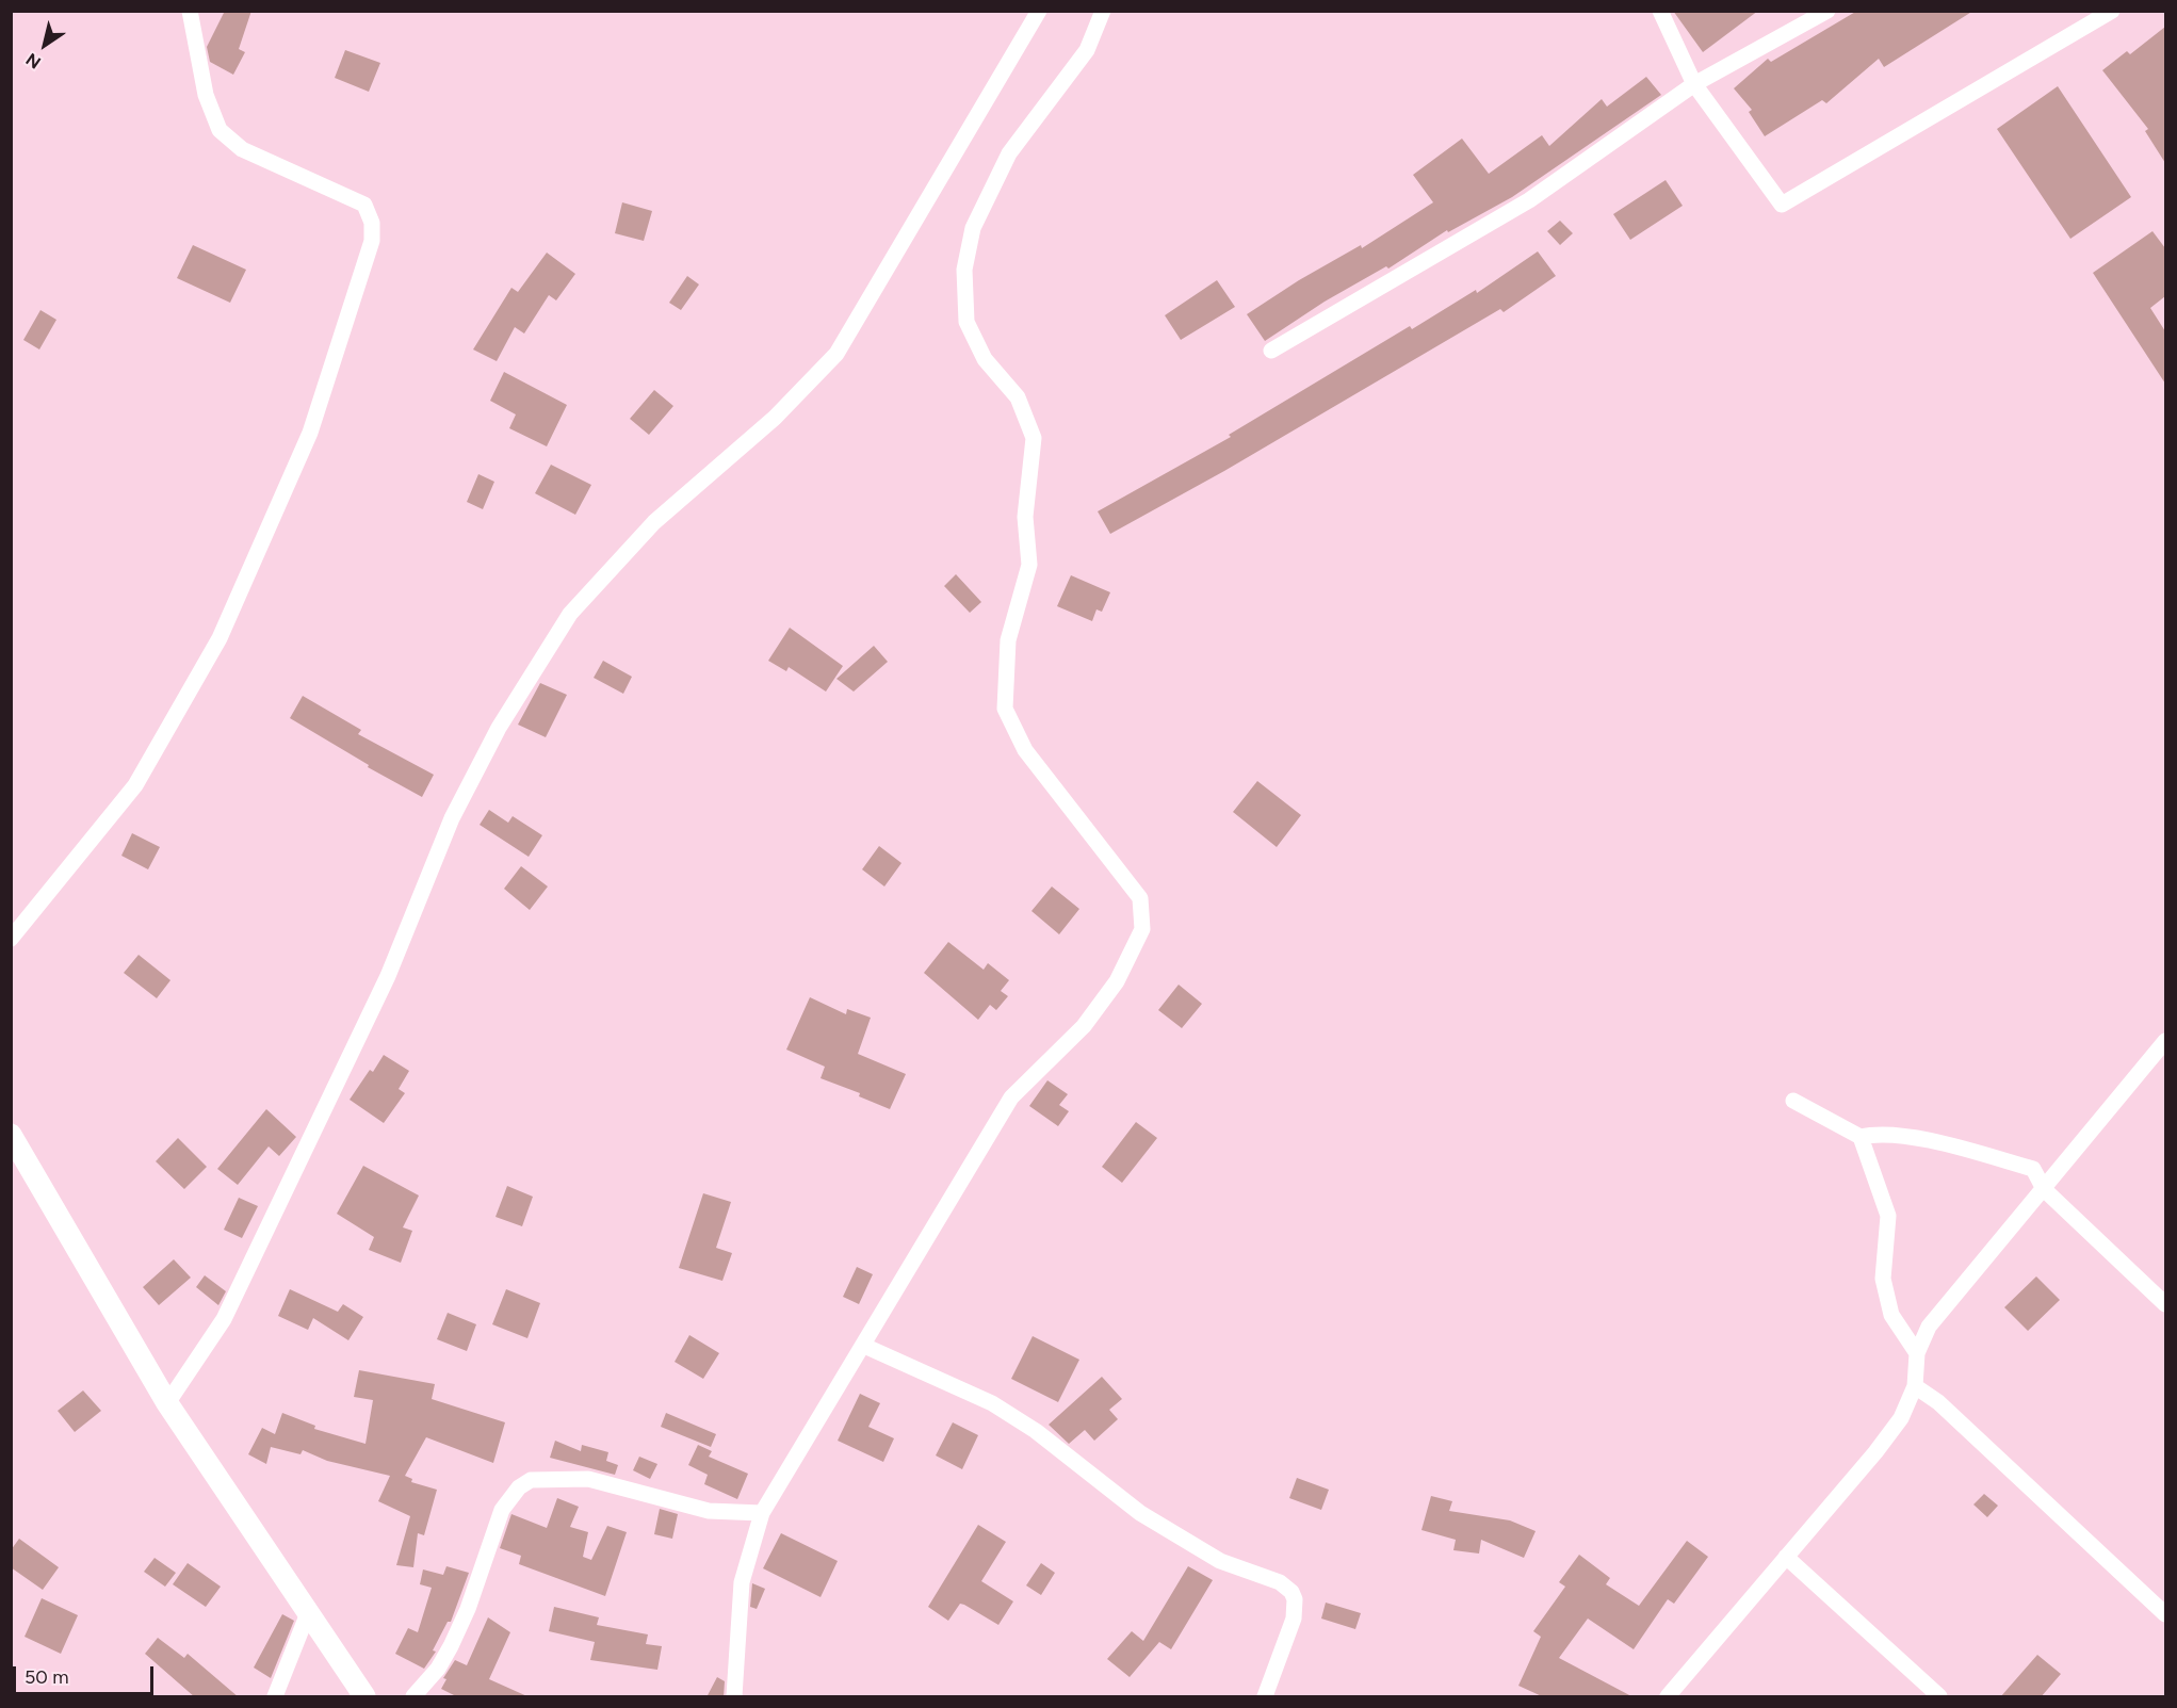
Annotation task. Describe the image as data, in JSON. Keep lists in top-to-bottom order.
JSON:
{
  "scale_bar": "50 m",
  "north": "bottom left"
}
